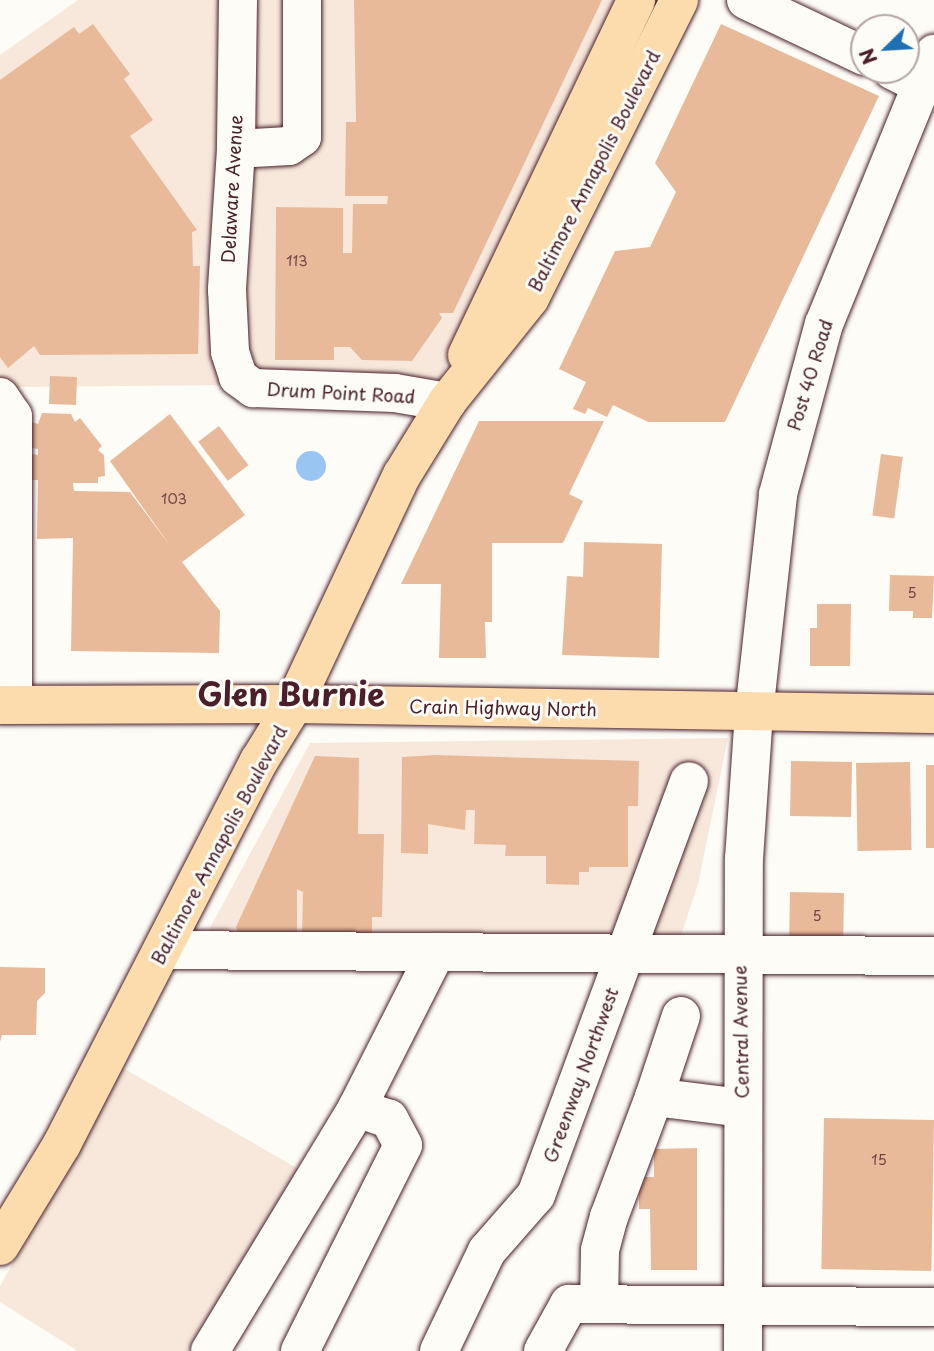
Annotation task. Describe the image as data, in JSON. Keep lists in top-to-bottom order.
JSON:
{
  "streets": {
    "main road": ["Baltimore Annapolis Boulevard", "Crain Highway North"],
    "street": [
      "Delaware Avenue",
      "Post 40 Road",
      "Drum Point Road",
      "Central Avenue",
      "Greenway Northwest"
    ]
  },
  "crossings": [
    ["Baltimore Annapolis Boulevard", "Drum Point Road"],
    ["Baltimore Annapolis Boulevard", "Crain Highway North"],
    ["Delaware Avenue", "Drum Point Road"],
    ["Post 40 Road", "Crain Highway North"],
    ["Post 40 Road", "Central Avenue"],
    ["Crain Highway North", "Central Avenue"]
  ],
  "districts": ["Glen Burnie"],
  "house_numbers": [
    "113",
    "103",
    "5",
    "5",
    "15"
  ],
  "north": "bottom left"
}
